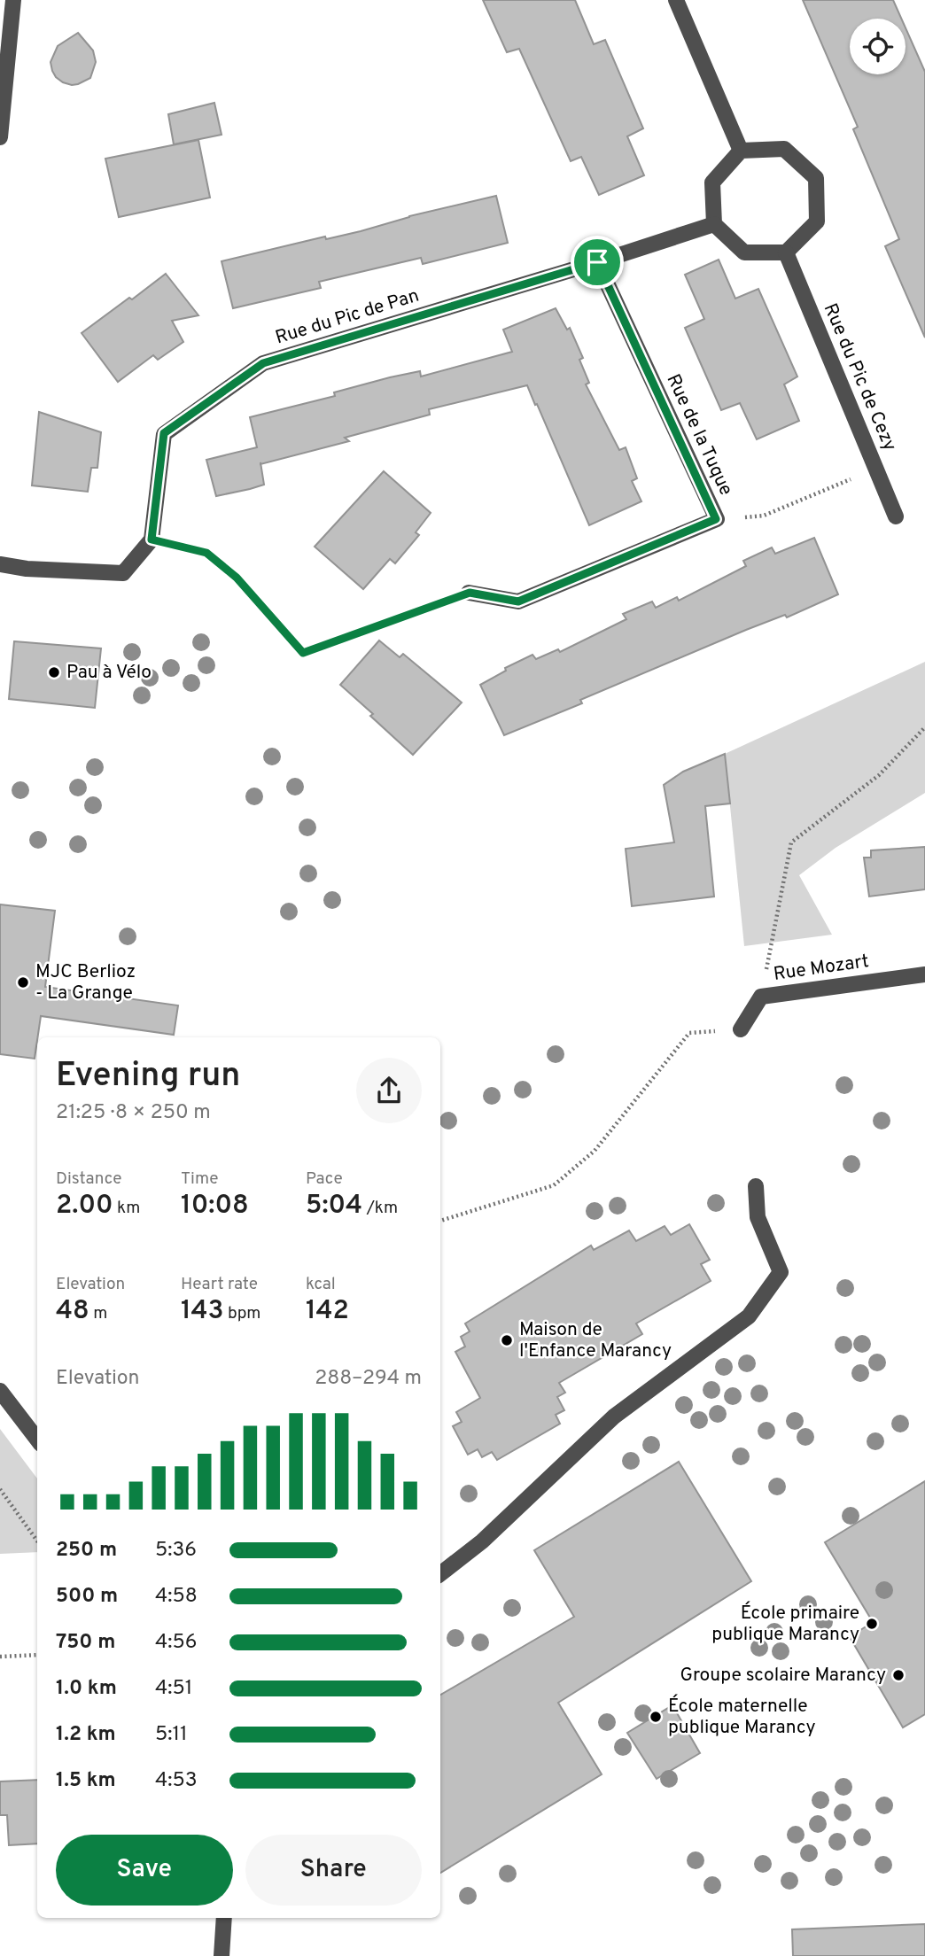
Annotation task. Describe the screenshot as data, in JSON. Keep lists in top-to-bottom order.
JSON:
{
  "streets": {
    "street": [
      "Rue du Pic de Pan",
      "Rue du Pic de Cezy",
      "Rue de la Tuque",
      "Rue Mozart"
    ]
  },
  "crossings": [
    ["Rue du Pic de Pan", "Rue du Pic de Cezy"],
    ["Rue du Pic de Pan", "Rue de la Tuque"]
  ],
  "places": [
    "Pau à Vélo",
    "MJC Berlioz - La Grange",
    "Maison de l'Enfance Marancy",
    "École primaire publique Marancy",
    "Groupe scolaire Marancy",
    "École maternelle publique Marancy"
  ],
  "page": {
    "heading": ["Evening run", "21:25 · 8 × 250 m"],
    "stats": [
      ["Distance", "2.00 km"],
      ["Time", "10:08"],
      ["Pace", "5:04 /km"],
      ["Elevation", "48 m"],
      ["Heart rate", "143 bpm"],
      ["kcal", "142"]
    ],
    "chart": ["Elevation", "288–294 m"],
    "list": [
      {
        "name": "250 m",
        "note": "5:36"
      },
      {
        "name": "500 m",
        "note": "4:58"
      },
      {
        "name": "750 m",
        "note": "4:56"
      },
      {
        "name": "1.0 km",
        "note": "4:51"
      },
      {
        "name": "1.2 km",
        "note": "5:11"
      },
      {
        "name": "1.5 km",
        "note": "4:53"
      }
    ],
    "buttons": ["Save", "Share"]
  }
}
